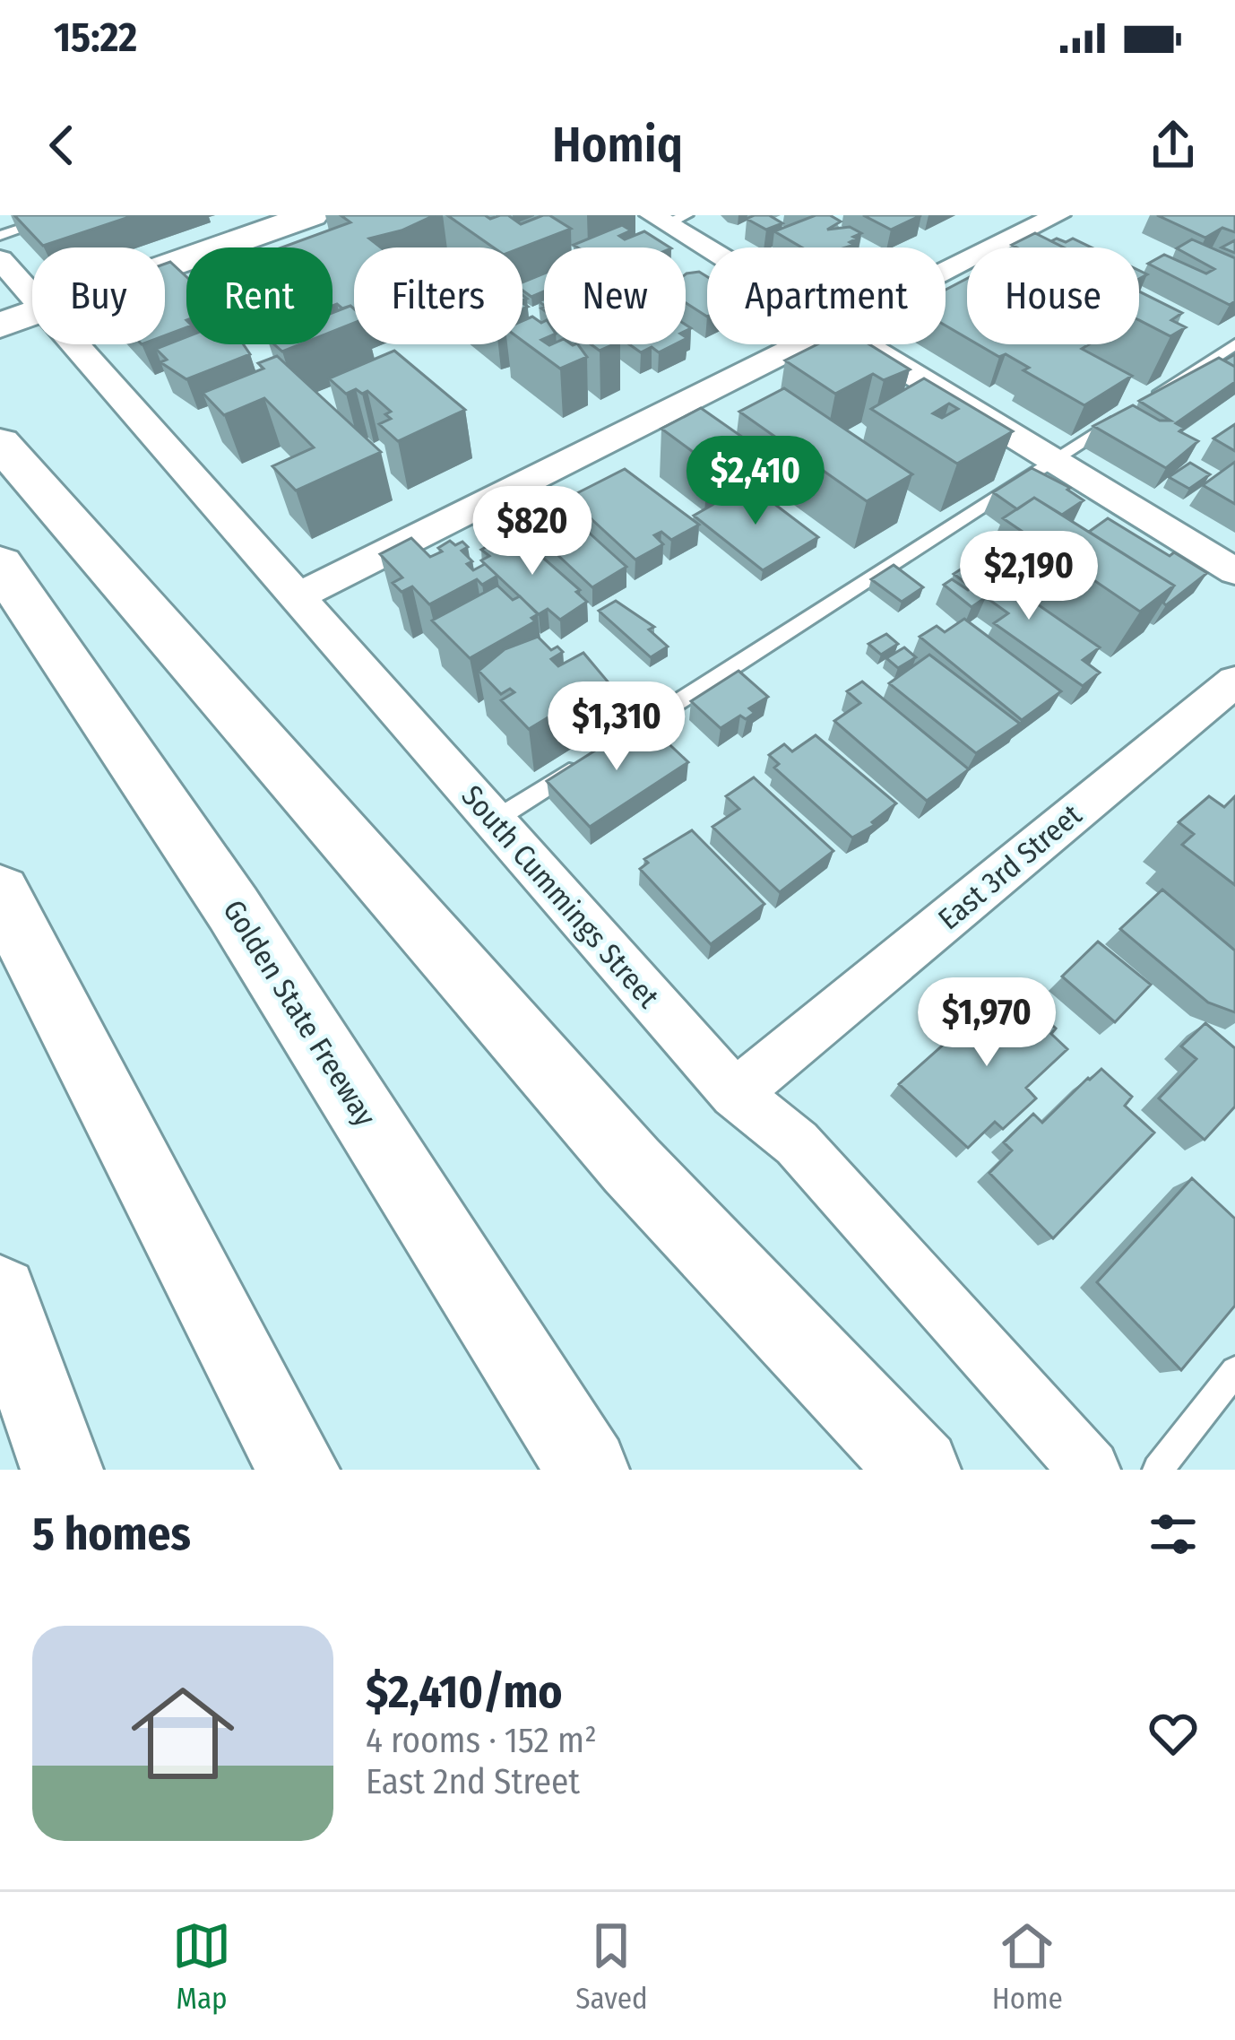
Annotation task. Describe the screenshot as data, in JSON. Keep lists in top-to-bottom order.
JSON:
{
  "streets": {
    "main road": ["Golden State Freeway"],
    "street": ["East 3rd Street", "South Cummings Street"]
  },
  "crossings": [
    ["East 3rd Street", "South Cummings Street"]
  ],
  "page": {
    "status": "15:22",
    "header": "Homiq",
    "chip": [
      "Buy",
      "Rent",
      "Filters",
      "New",
      "Apartment",
      "House"
    ],
    "price": [
      "$2,410",
      "$820",
      "$2,190",
      "$1,310",
      "$1,970"
    ],
    "heading": "5 homes",
    "list": [
      {
        "name": "$2,410/mo",
        "note": "4 rooms · 152 m² · East 2nd Street"
      }
    ],
    "tabs": ["Map", "Saved", "Home"]
  }
}
